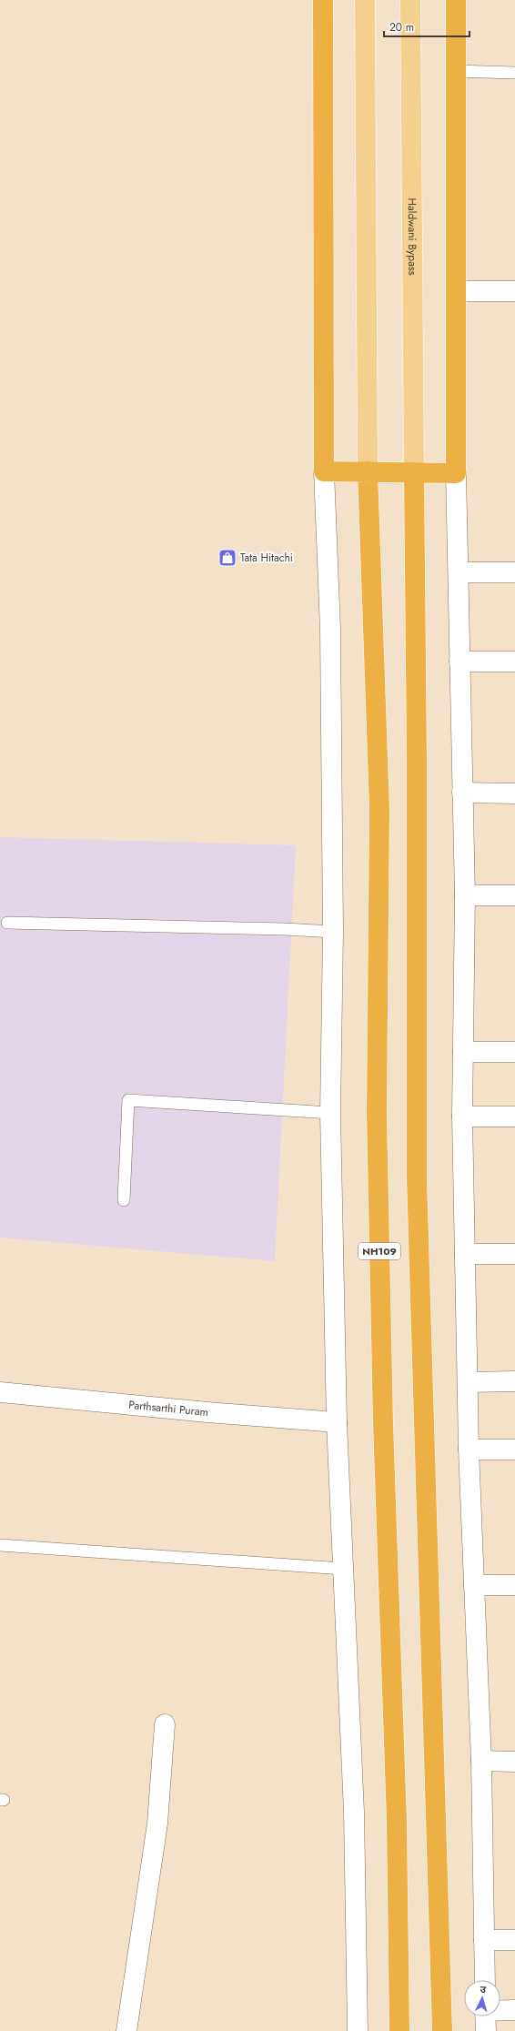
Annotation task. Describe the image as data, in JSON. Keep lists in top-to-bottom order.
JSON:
{
  "streets": {
    "highway": ["NH109"],
    "main road": ["Haldwani Bypass"],
    "street": ["Parthsarthi Puram"]
  },
  "places": {
    "shop": ["Tata Hitachi"]
  },
  "scale_bar": "20 m",
  "north": "top"
}
